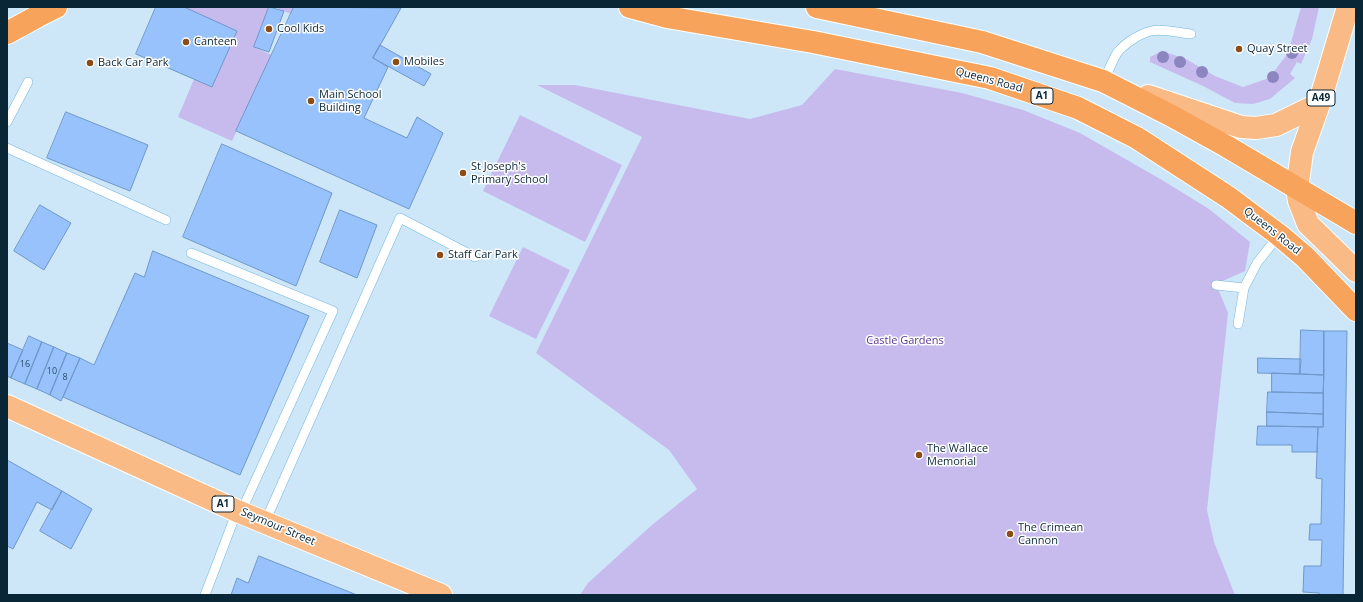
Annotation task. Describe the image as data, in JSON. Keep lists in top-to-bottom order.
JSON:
{
  "streets": {
    "highway": ["Queens Road", "A1"],
    "main road": ["A49", "Seymour Street"]
  },
  "parks": ["Castle Gardens"],
  "places": [
    "Cool Kids",
    "Canteen",
    "Quay Street",
    "Mobiles",
    "Back Car Park",
    "Main School Building",
    "St Joseph's Primary School",
    "Staff Car Park",
    "The Wallace Memorial",
    "The Crimean Cannon"
  ],
  "house_numbers": ["16", "10", "8"]
}
